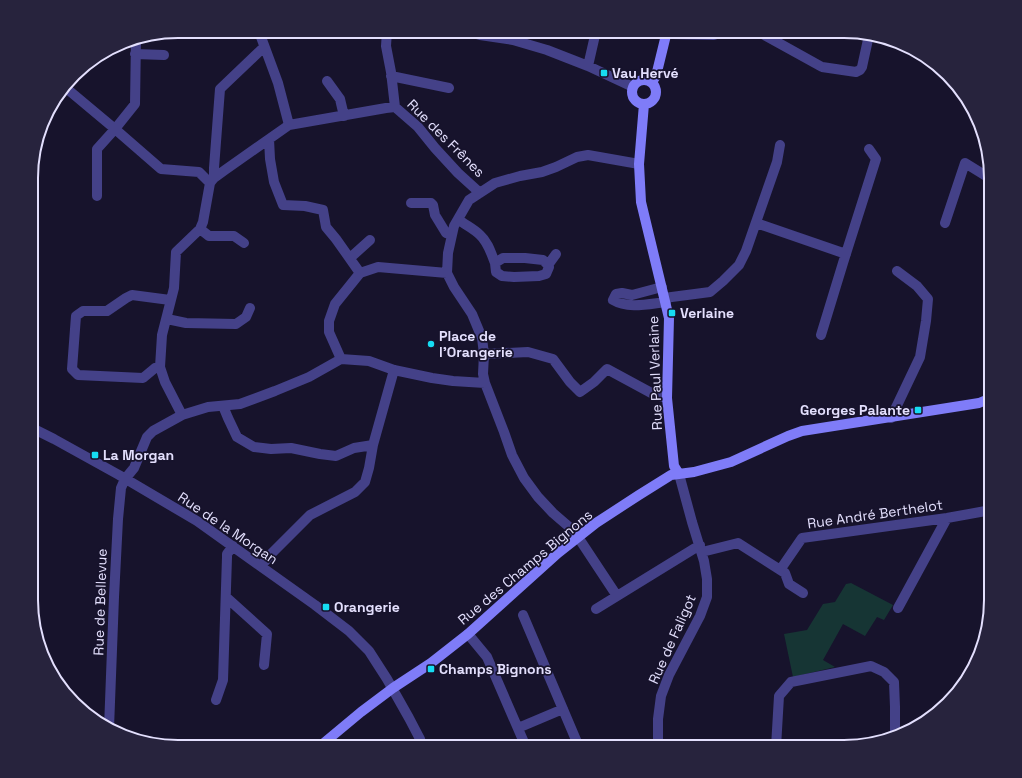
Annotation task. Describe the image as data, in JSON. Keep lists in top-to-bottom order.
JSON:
{
  "streets": {
    "street": [
      "Rue des Frênes",
      "Rue Paul Verlaine",
      "Rue André Berthelot",
      "Rue de la Morgan",
      "Rue des Champs Bignons",
      "Rue de Bellevue",
      "Rue de Faligot"
    ]
  },
  "crossings": [
    ["Rue Paul Verlaine", "Rue des Champs Bignons"],
    ["Rue Paul Verlaine", "Rue de Faligot"],
    ["Rue de la Morgan", "Rue des Champs Bignons"],
    ["Rue de la Morgan", "Rue de Bellevue"],
    ["Rue des Champs Bignons", "Rue de Faligot"]
  ],
  "places": {
    "transit": [
      "Vau Hervé",
      "Verlaine",
      "Georges Palante",
      "La Morgan",
      "Orangerie",
      "Champs Bignons"
    ],
    "other": ["Place de l'Orangerie"]
  }
}
